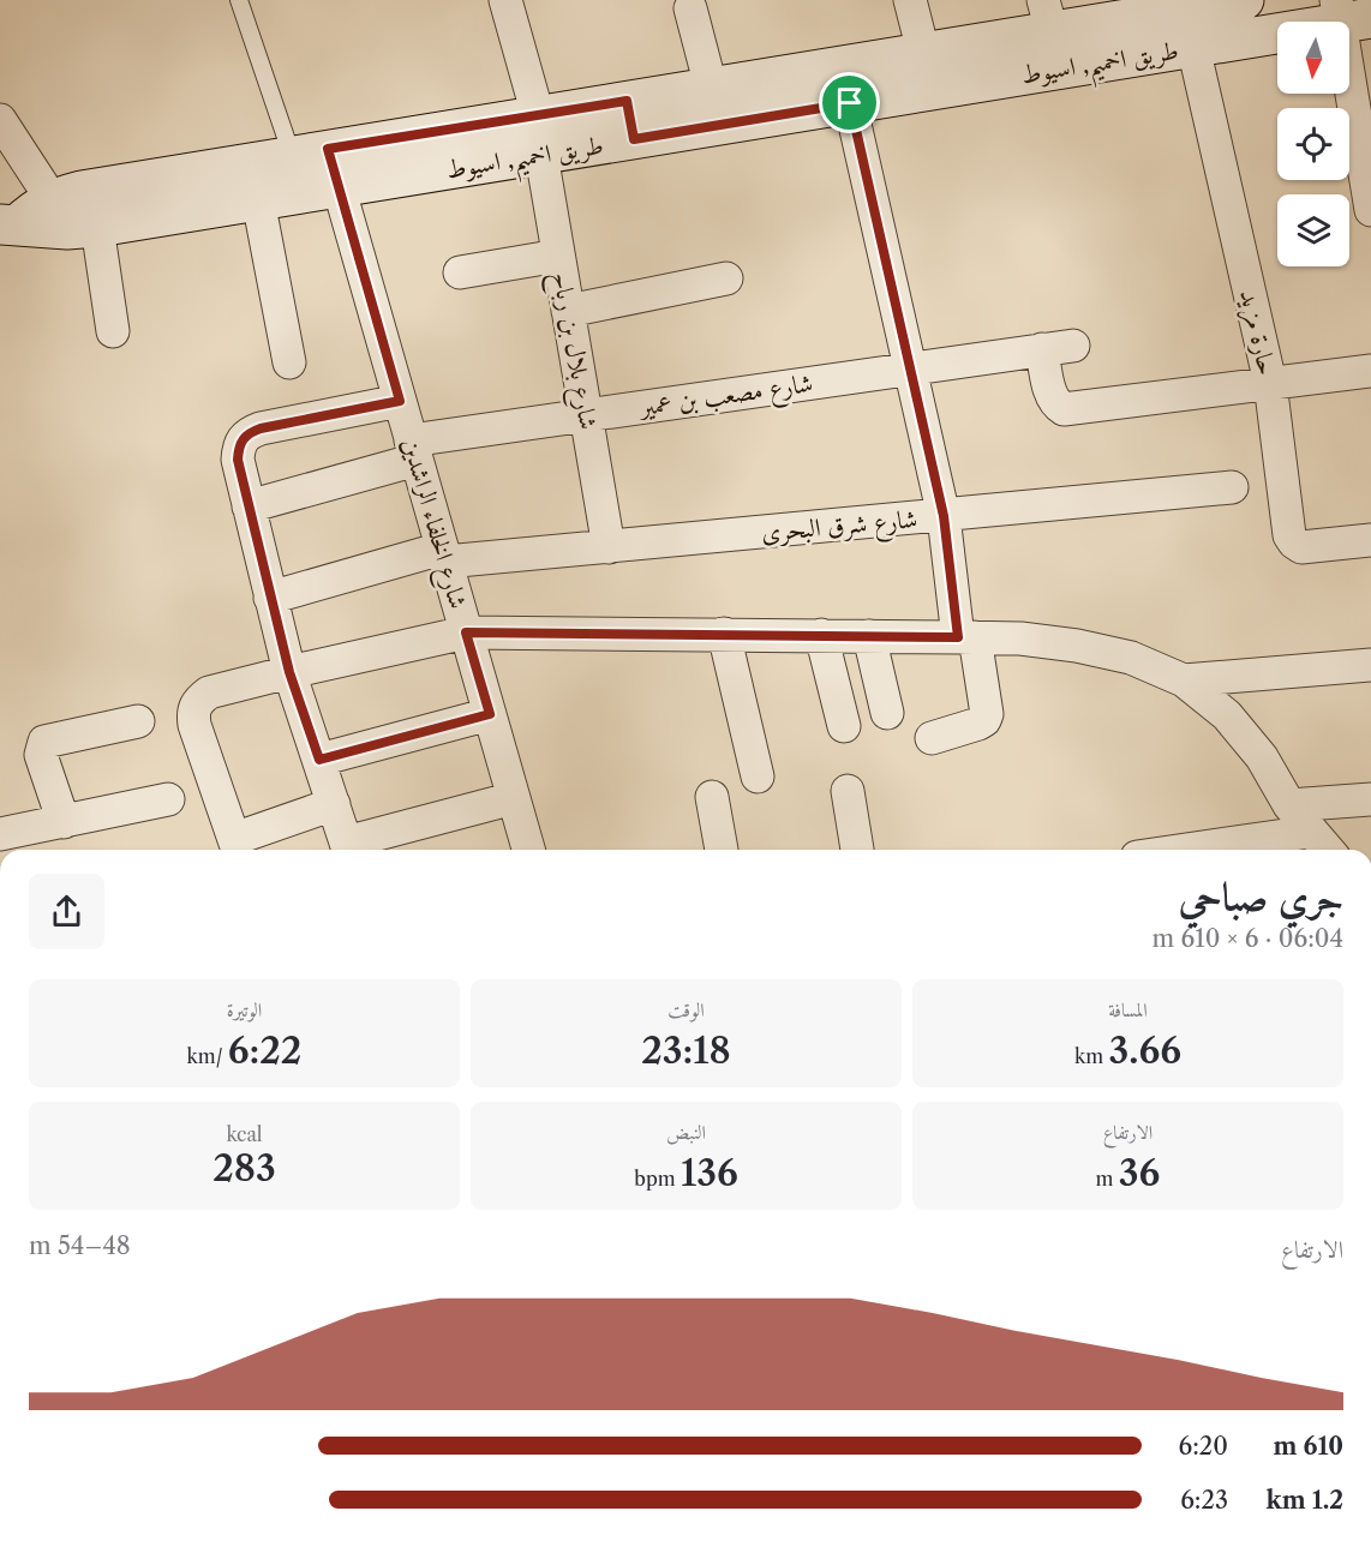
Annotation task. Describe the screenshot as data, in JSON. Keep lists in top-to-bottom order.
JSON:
{
  "streets": {
    "street": [
      "طريق اخميم, اسيوط",
      "حارة مزيد",
      "شارع بلال بن رباح",
      "شارع مصعب بن عمير",
      "شارع الخلفاء الراشدين",
      "شارع شرق البحرى"
    ]
  },
  "crossings": [
    ["طريق اخميم, اسيوط", "حارة مزيد"],
    ["طريق اخميم, اسيوط", "شارع بلال بن رباح"],
    ["طريق اخميم, اسيوط", "شارع الخلفاء الراشدين"],
    ["حارة مزيد", "شارع مصعب بن عمير"],
    ["شارع بلال بن رباح", "شارع مصعب بن عمير"],
    ["شارع بلال بن رباح", "شارع شرق البحرى"],
    ["شارع مصعب بن عمير", "شارع الخلفاء الراشدين"],
    ["شارع الخلفاء الراشدين", "شارع شرق البحرى"]
  ],
  "north": "bottom",
  "page": {
    "heading": ["جري صباحي", "06:04 · 6 × 610 m"],
    "stats": [
      ["المسافة", "3.66 km"],
      ["الوقت", "23:18"],
      ["الوتيرة", "6:22 /km"],
      ["الارتفاع", "36 m"],
      ["النبض", "136 bpm"],
      ["kcal", "283"]
    ],
    "chart": ["الارتفاع", "48–54 m"],
    "list": [
      {
        "name": "610 m",
        "note": "6:20"
      },
      {
        "name": "1.2 km",
        "note": "6:23"
      }
    ]
  }
}
